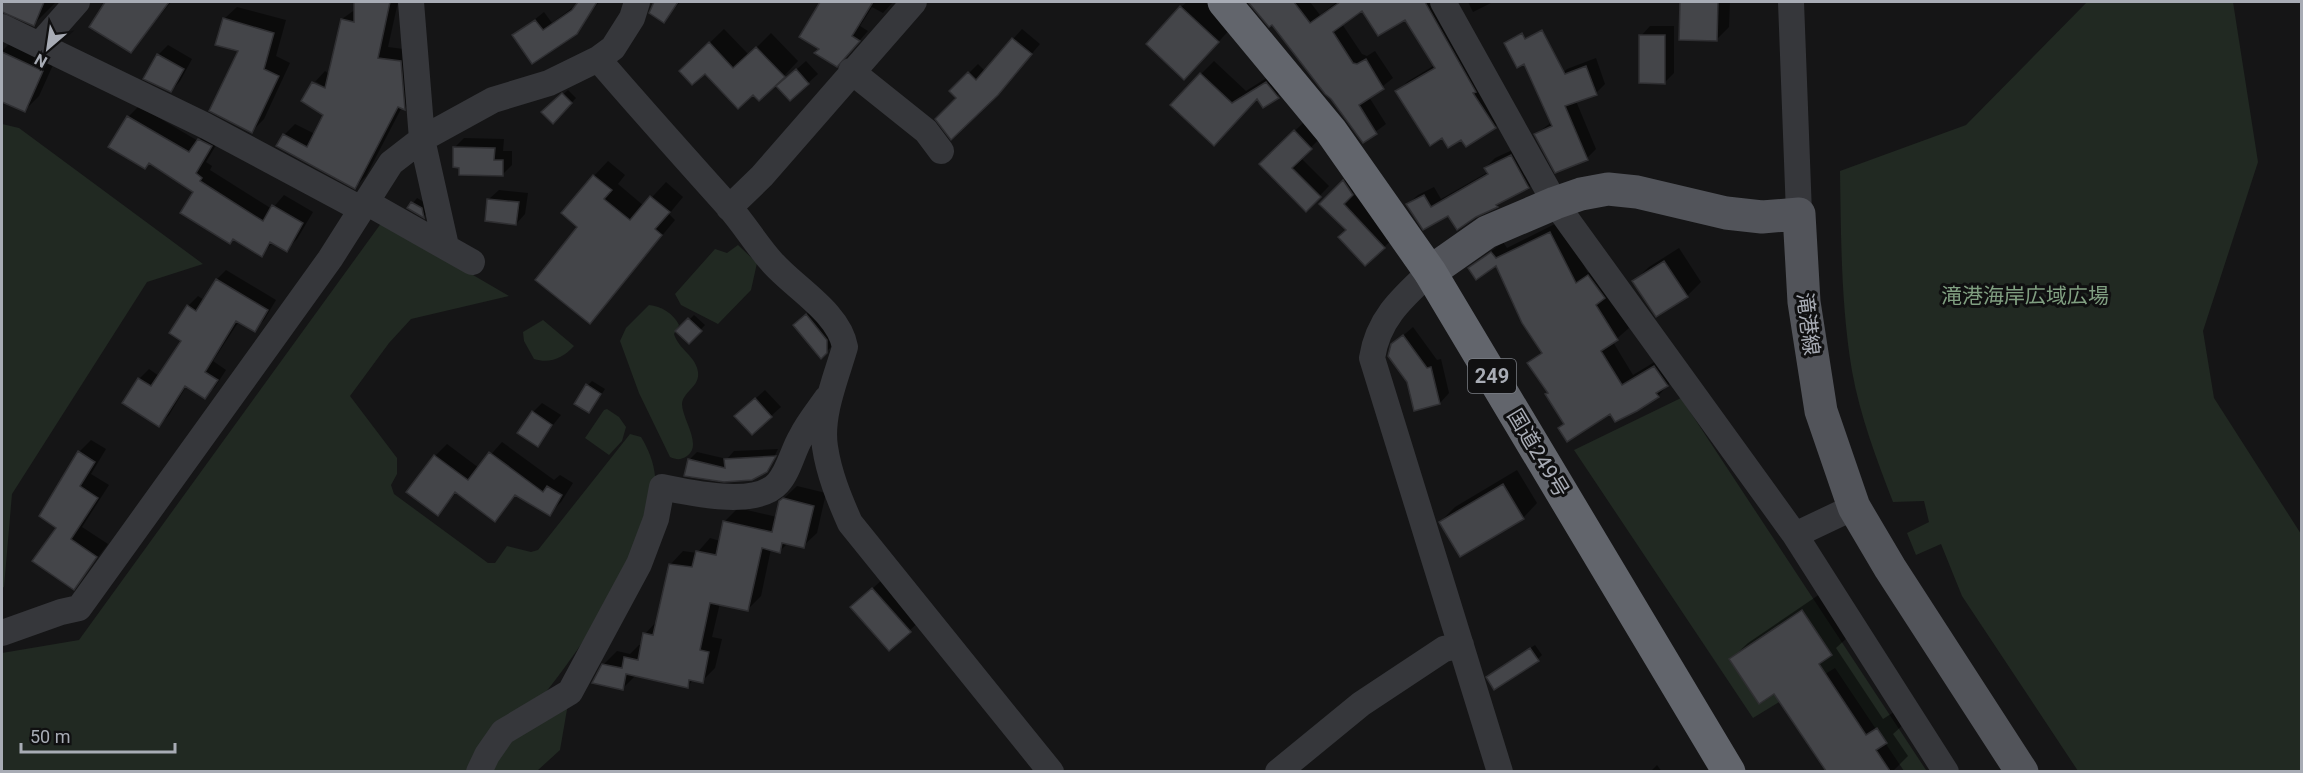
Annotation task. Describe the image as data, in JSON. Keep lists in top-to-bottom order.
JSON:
{
  "streets": {
    "highway": ["249", "国道249号"],
    "main road": ["滝港線"]
  },
  "parks": ["滝港海岸広域広場"],
  "scale_bar": "50 m",
  "north": "bottom left"
}
